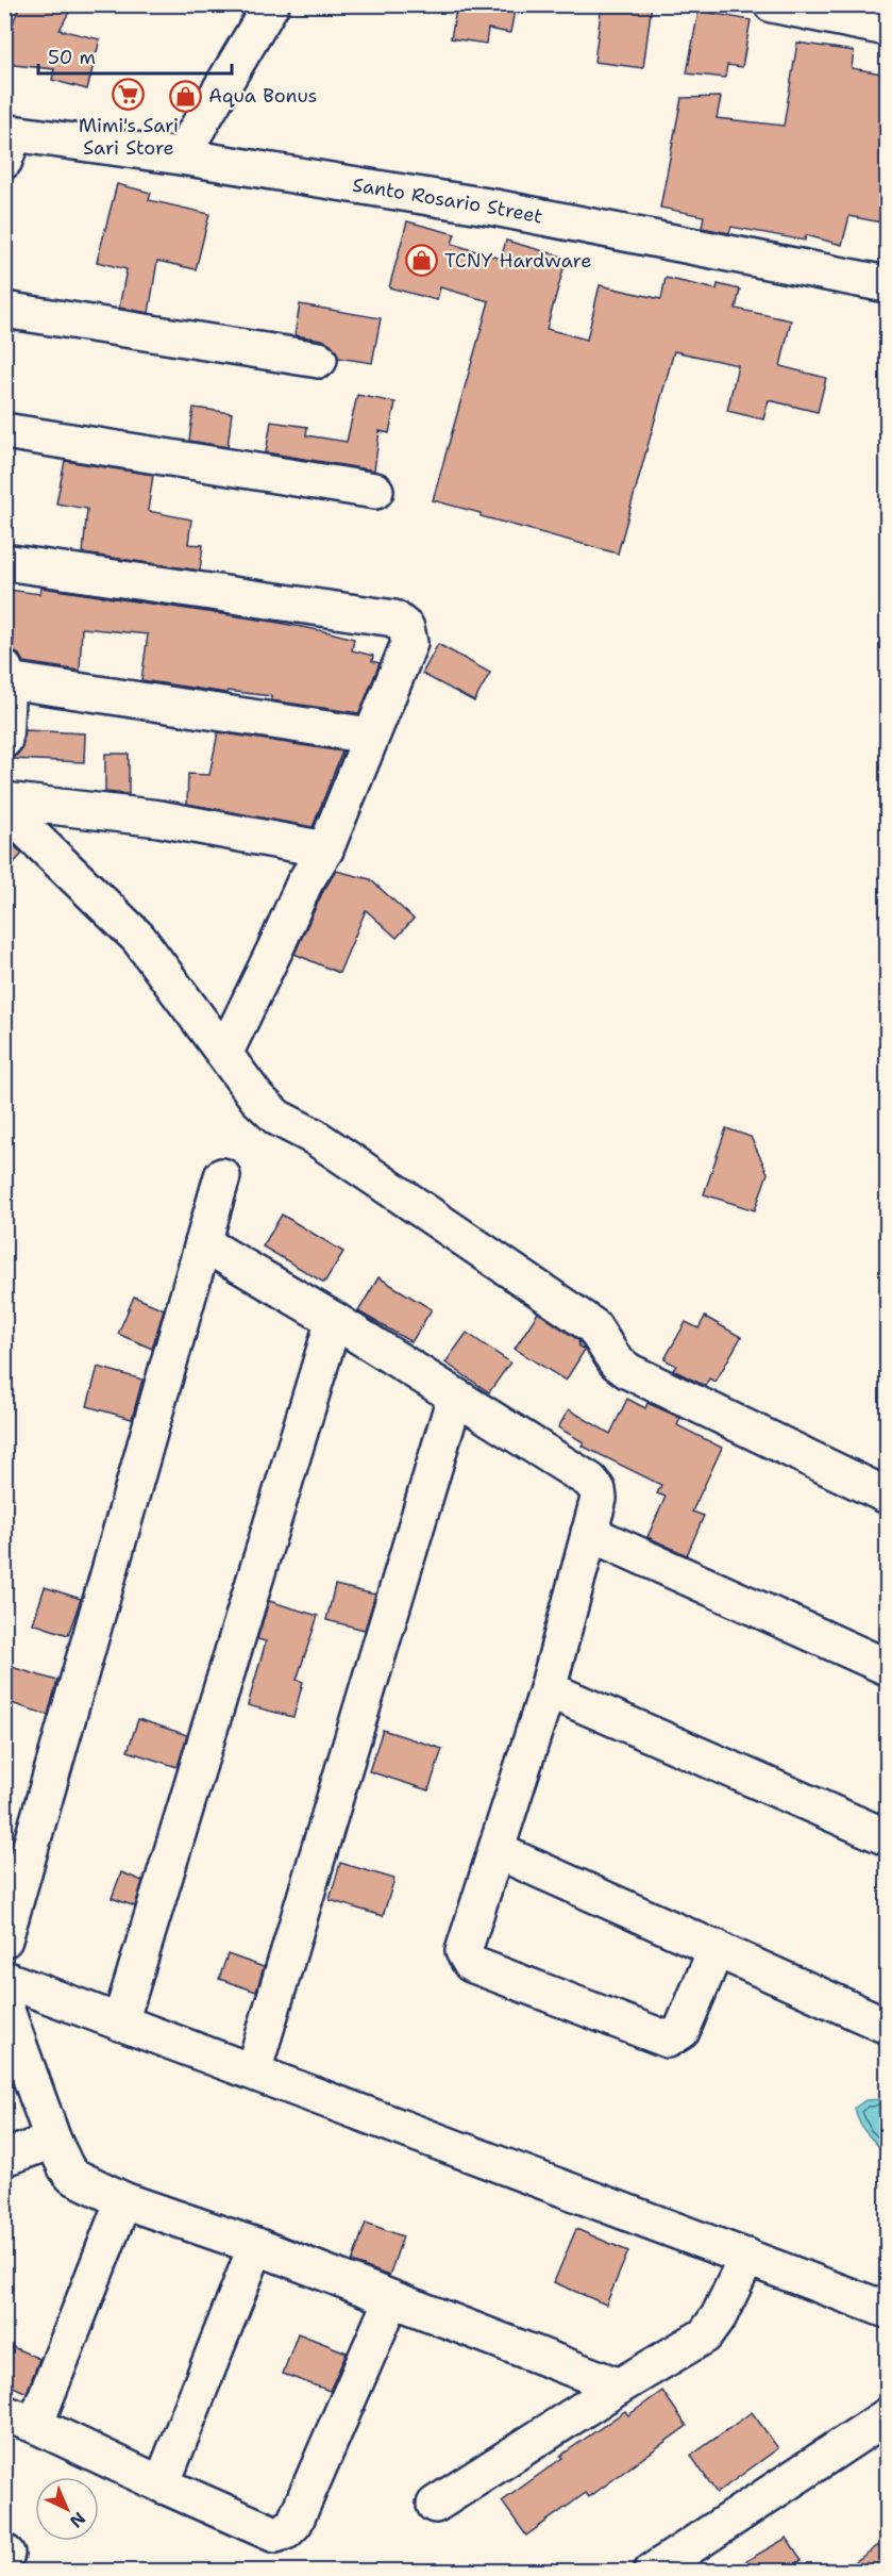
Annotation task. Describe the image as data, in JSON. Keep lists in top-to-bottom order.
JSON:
{
  "streets": {
    "street": ["Santo Rosario Street"]
  },
  "places": {
    "supermarket": ["Mimi's Sari Sari Store"],
    "shop": ["Aqua Bonus", "TCNY Hardware"]
  },
  "scale_bar": "50 m",
  "north": "bottom right"
}
